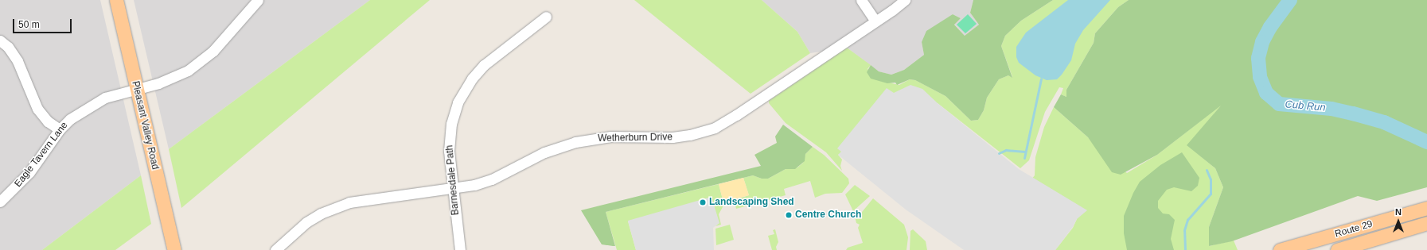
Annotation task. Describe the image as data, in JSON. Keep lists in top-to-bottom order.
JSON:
{
  "streets": {
    "main road": ["Pleasant Valley Road", "Route 29"],
    "street": ["Wetherburn Drive", "Eagle Tavern Lane", "Barnesdale Path"]
  },
  "crossings": [
    ["Pleasant Valley Road", "Eagle Tavern Lane"],
    ["Wetherburn Drive", "Barnesdale Path"]
  ],
  "water": ["Cub Run"],
  "places": ["Landscaping Shed", "Centre Church"],
  "scale_bar": "50 m",
  "north": "top"
}
